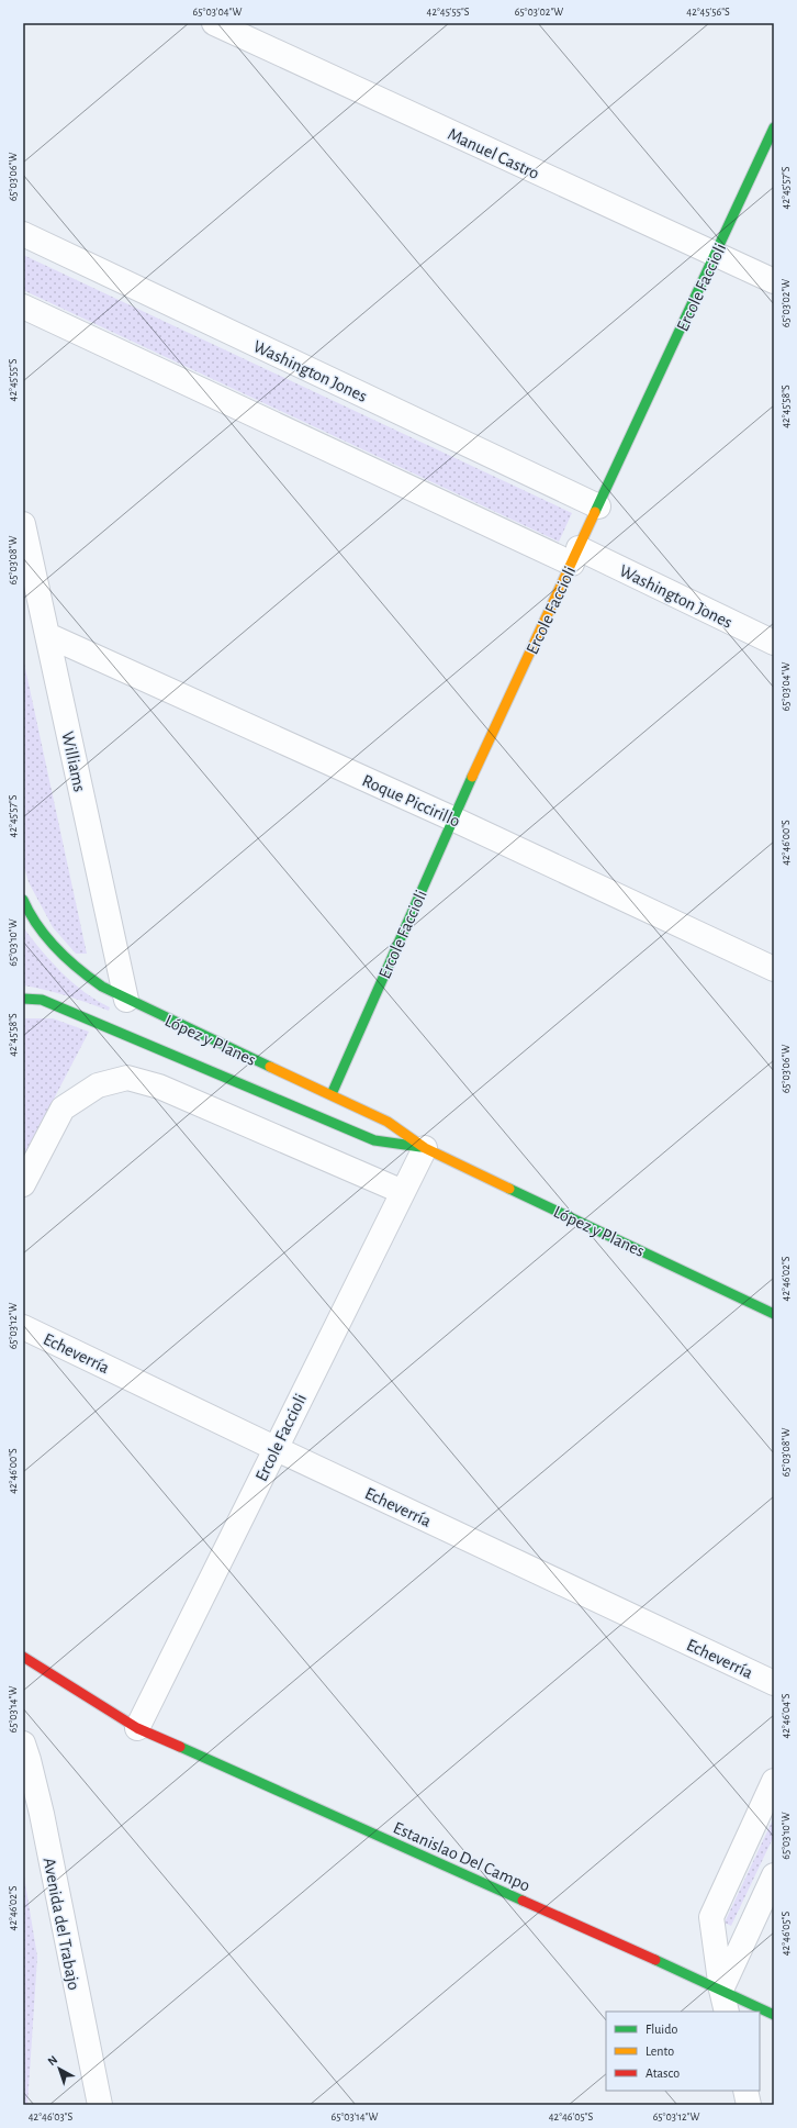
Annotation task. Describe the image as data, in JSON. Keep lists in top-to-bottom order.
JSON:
{
  "streets": {
    "street": [
      "Manuel Castro",
      "Ercole Faccioli",
      "Washington Jones",
      "Williams",
      "Roque Piccirillo",
      "López y Planes",
      "Echeverría",
      "Estanislao Del Campo",
      "Avenida del Trabajo"
    ]
  },
  "crossings": [
    ["Manuel Castro", "Ercole Faccioli"],
    ["Ercole Faccioli", "Washington Jones"],
    ["Ercole Faccioli", "Roque Piccirillo"],
    ["Ercole Faccioli", "López y Planes"],
    ["Ercole Faccioli", "Echeverría"],
    ["Ercole Faccioli", "Estanislao Del Campo"],
    ["Williams", "Roque Piccirillo"],
    ["Williams", "López y Planes"]
  ],
  "legend": ["Fluido", "Lento", "Atasco"],
  "north": "top left",
  "coordinates": [
    "65°03'04\"W",
    "42°45'55\"S",
    "65°03'02\"W",
    "42°45'56\"S",
    "65°03'06\"W",
    "42°45'57\"S",
    "42°45'58\"S",
    "65°03'08\"W",
    "42°46'00\"S",
    "65°03'10\"W",
    "42°46'02\"S",
    "65°03'12\"W",
    "65°03'14\"W",
    "42°46'04\"S",
    "42°46'05\"S",
    "42°46'03\"S"
  ]
}
